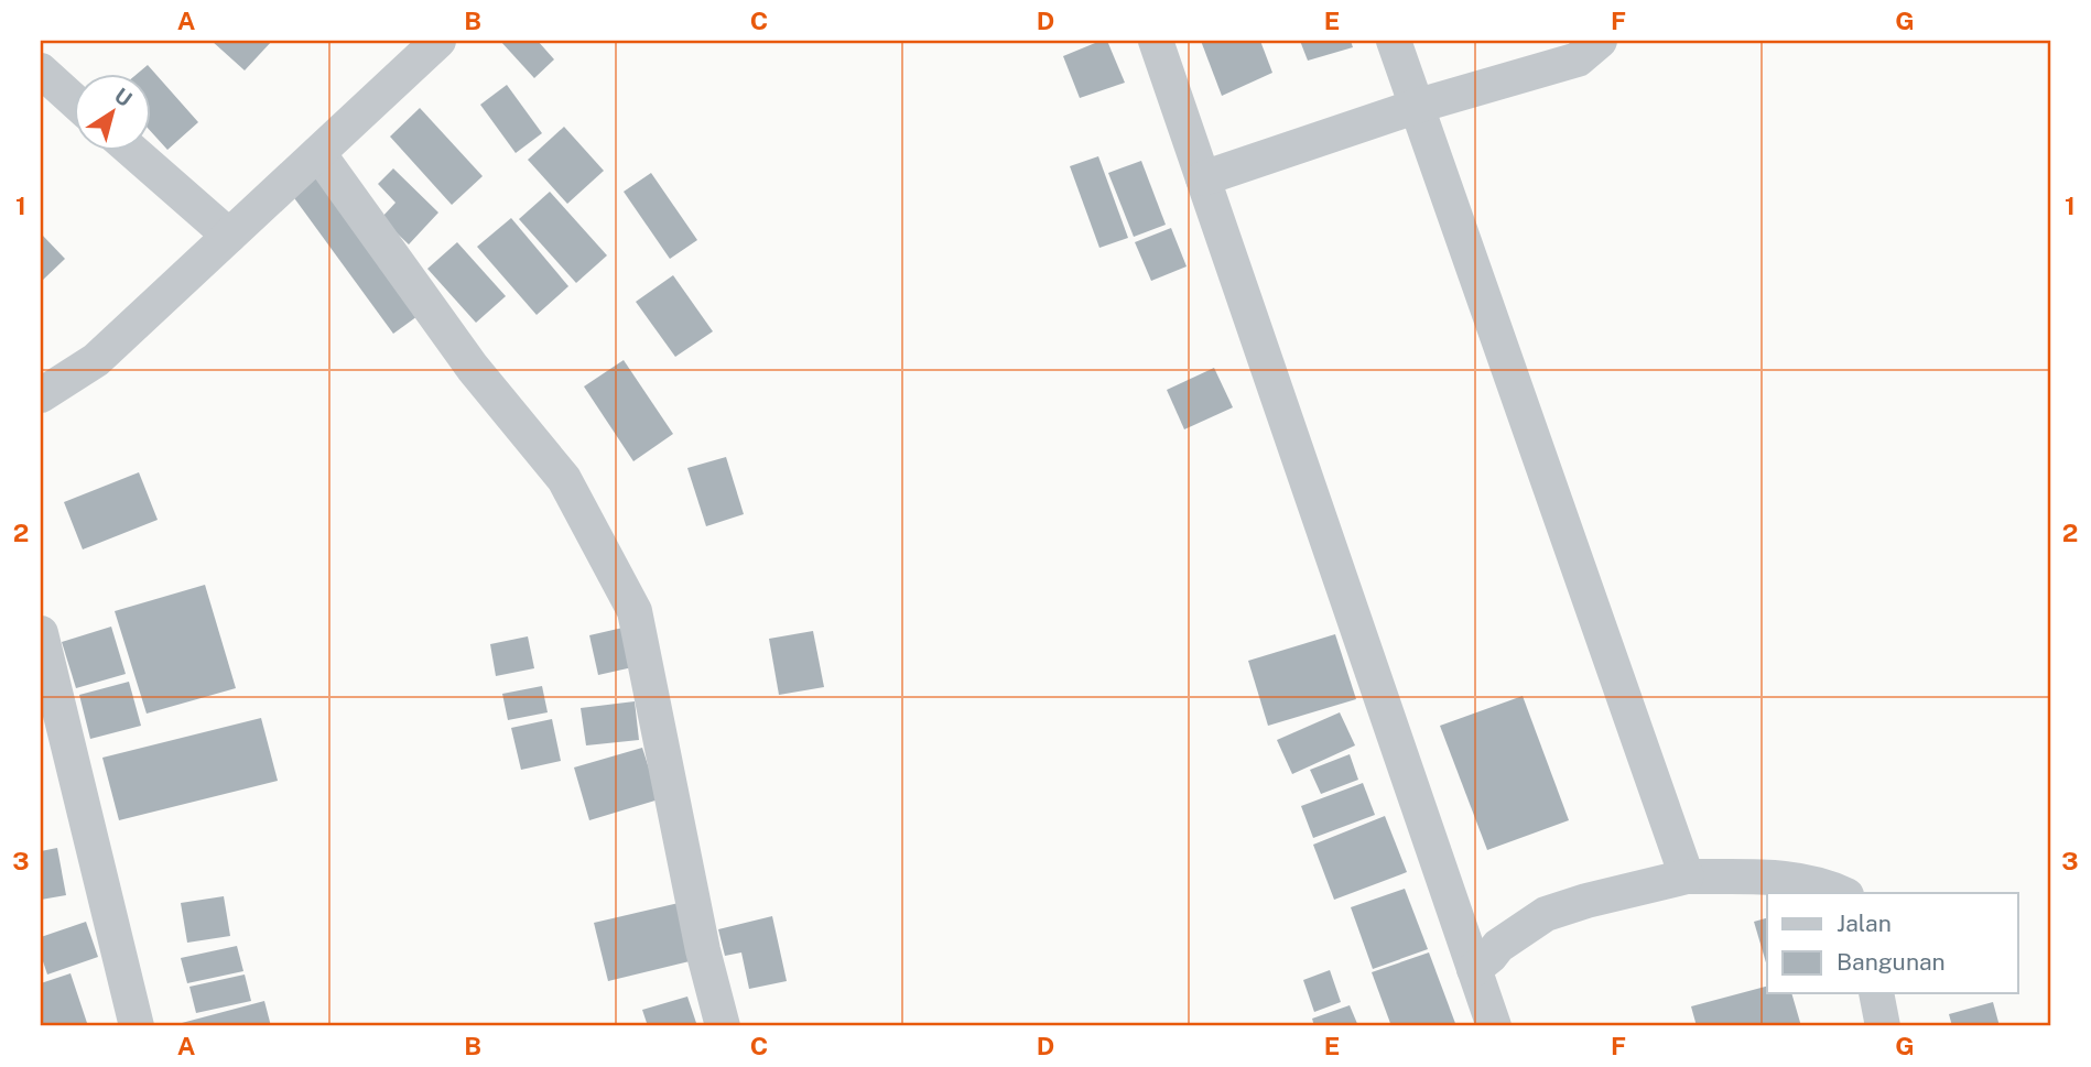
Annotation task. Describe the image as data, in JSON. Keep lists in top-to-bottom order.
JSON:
{
  "legend": ["Jalan", "Bangunan"],
  "north": "top right",
  "grid": {
    "columns": [
      "A",
      "B",
      "C",
      "D",
      "E",
      "F",
      "G"
    ],
    "rows": ["1", "2", "3"]
  }
}
